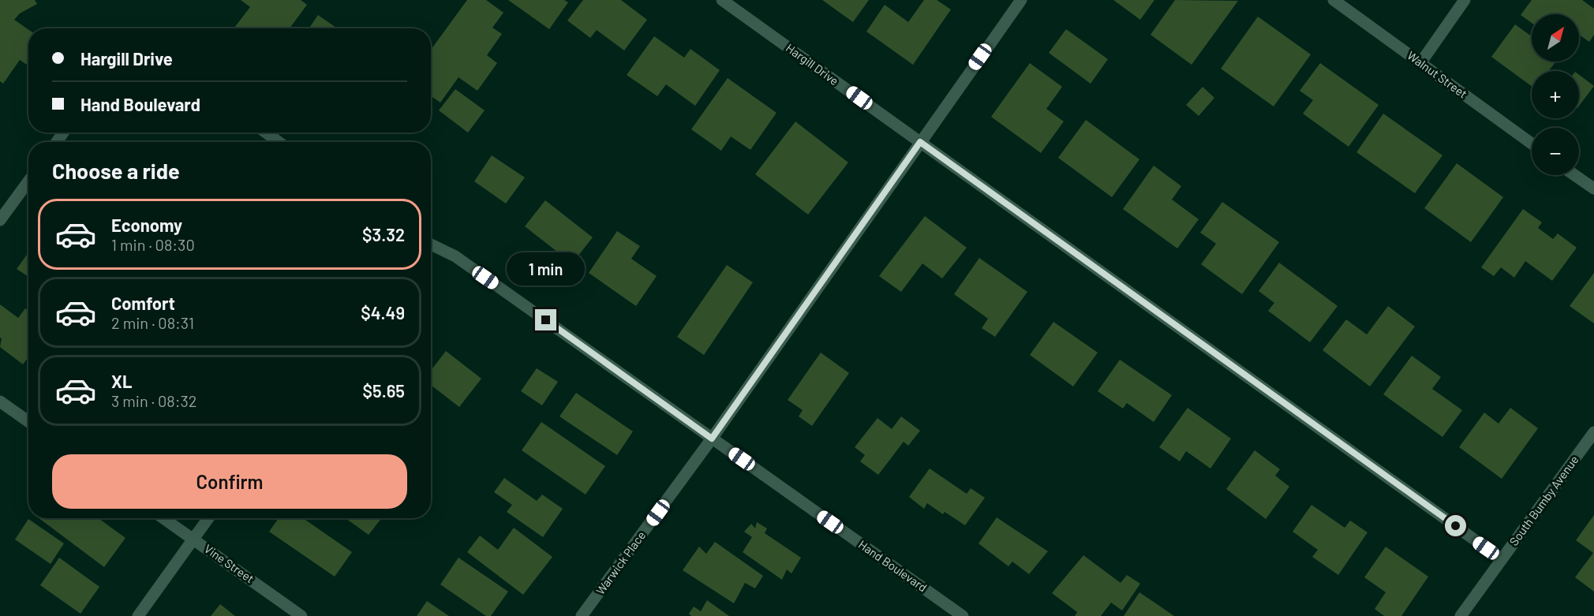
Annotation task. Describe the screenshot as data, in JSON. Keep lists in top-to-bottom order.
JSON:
{
  "streets": {
    "street": [
      "Hargill Drive",
      "Walnut Street",
      "South Bumby Avenue",
      "Warwick Place",
      "Vine Street",
      "Hand Boulevard"
    ]
  },
  "crossings": [
    ["Hargill Drive", "South Bumby Avenue"],
    ["Hargill Drive", "Warwick Place"],
    ["Warwick Place", "Hand Boulevard"]
  ],
  "north": "top right",
  "page": {
    "map_buttons": ["+", "−"],
    "banner": ["Hargill Drive", "Hand Boulevard"],
    "heading": "Choose a ride",
    "list": [
      {
        "name": "Economy",
        "note": "1 min · 08:30",
        "value": "$3.32"
      },
      {
        "name": "Comfort",
        "note": "2 min · 08:31",
        "value": "$4.49"
      },
      {
        "name": "XL",
        "note": "3 min · 08:32",
        "value": "$5.65"
      }
    ],
    "bubble": "1 min",
    "buttons": "Confirm"
  }
}
